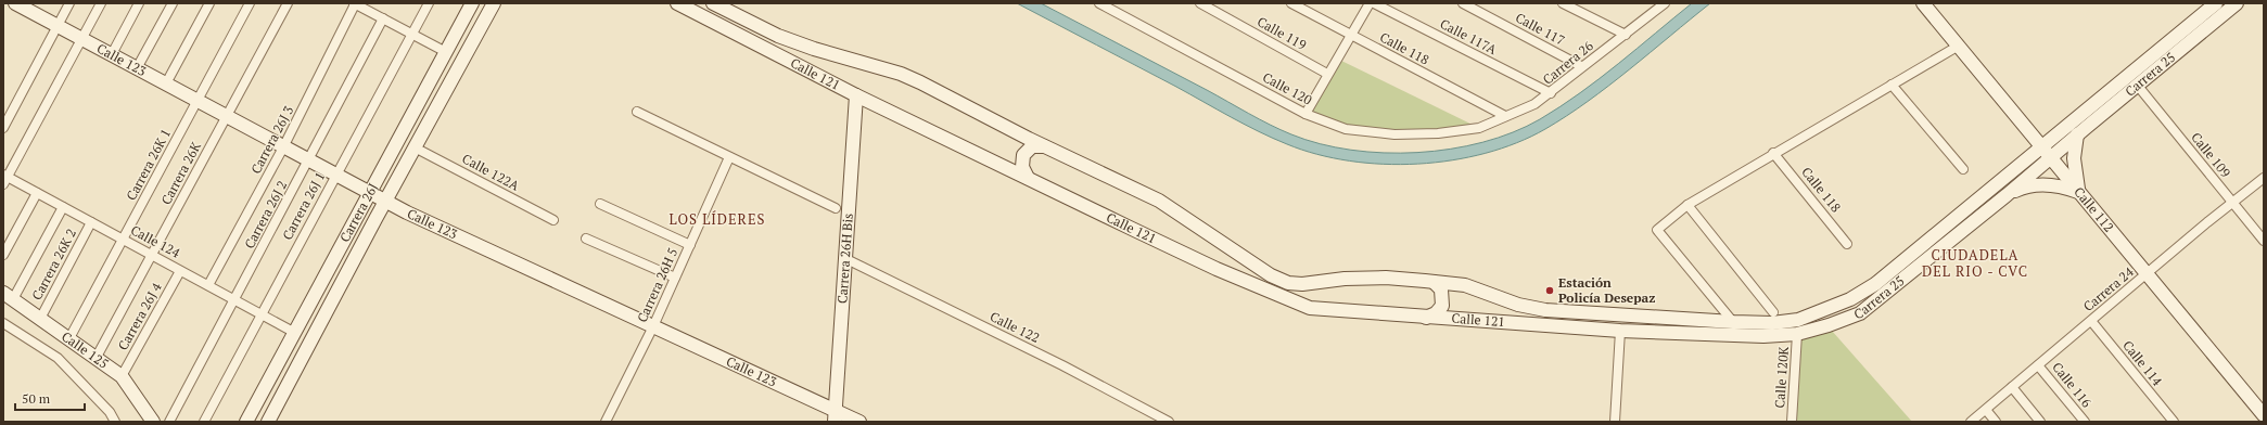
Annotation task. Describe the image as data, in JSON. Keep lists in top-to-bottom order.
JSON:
{
  "streets": {
    "main road": [
      "Calle 123",
      "Calle 121",
      "Carrera 25",
      "Calle 112",
      "Carrera 26J",
      "Carrera 26H Bis",
      "Calle 125"
    ],
    "street": [
      "Calle 117",
      "Calle 119",
      "Calle 117A",
      "Calle 118",
      "Carrera 26",
      "Calle 120",
      "Carrera 26J 3",
      "Calle 109",
      "Carrera 26K 1",
      "Calle 122A",
      "Carrera 26K",
      "Carrera 26J 1",
      "Carrera 26J 2",
      "Calle 124",
      "Carrera 26K 2",
      "Carrera 26H 5",
      "Carrera 24",
      "Carrera 26J 4",
      "Calle 122",
      "Calle 114",
      "Calle 120K",
      "Calle 116"
    ]
  },
  "crossings": [
    ["Calle 117", "Carrera 26"],
    ["Calle 117A", "Carrera 26"],
    ["Calle 118", "Carrera 26"],
    ["Calle 123", "Carrera 26J 3"],
    ["Calle 123", "Carrera 26K 1"],
    ["Calle 123", "Carrera 26K"],
    ["Calle 123", "Carrera 26J 1"],
    ["Calle 123", "Carrera 26J"],
    ["Calle 123", "Carrera 26J 2"],
    ["Calle 123", "Carrera 26H Bis"],
    ["Calle 123", "Carrera 26H 5"],
    ["Carrera 26", "Calle 120"],
    ["Calle 121", "Carrera 25"],
    ["Calle 121", "Carrera 26H Bis"],
    ["Carrera 25", "Calle 109"],
    ["Carrera 25", "Calle 112"],
    ["Carrera 25", "Calle 120K"],
    ["Carrera 26J 3", "Calle 124"],
    ["Calle 109", "Carrera 24"],
    ["Carrera 26K 1", "Calle 124"],
    ["Carrera 26K 1", "Calle 125"],
    ["Calle 122A", "Carrera 26J"],
    ["Carrera 26K", "Calle 124"],
    ["Carrera 26K", "Calle 125"],
    ["Carrera 26J 1", "Calle 124"],
    ["Calle 112", "Carrera 24"],
    ["Carrera 26J", "Calle 124"],
    ["Carrera 26J 2", "Calle 124"],
    ["Calle 124", "Carrera 26K 2"],
    ["Calle 124", "Carrera 26J 4"],
    ["Carrera 26H Bis", "Calle 122"],
    ["Carrera 26K 2", "Calle 125"],
    ["Carrera 24", "Calle 114"],
    ["Carrera 24", "Calle 116"],
    ["Carrera 26J 4", "Calle 125"]
  ],
  "districts": ["LOS LÍDERES", "CIUDADELA DEL RIO - CVC"],
  "places": ["Estación Policía Desepaz"],
  "scale_bar": "50 m"
}
